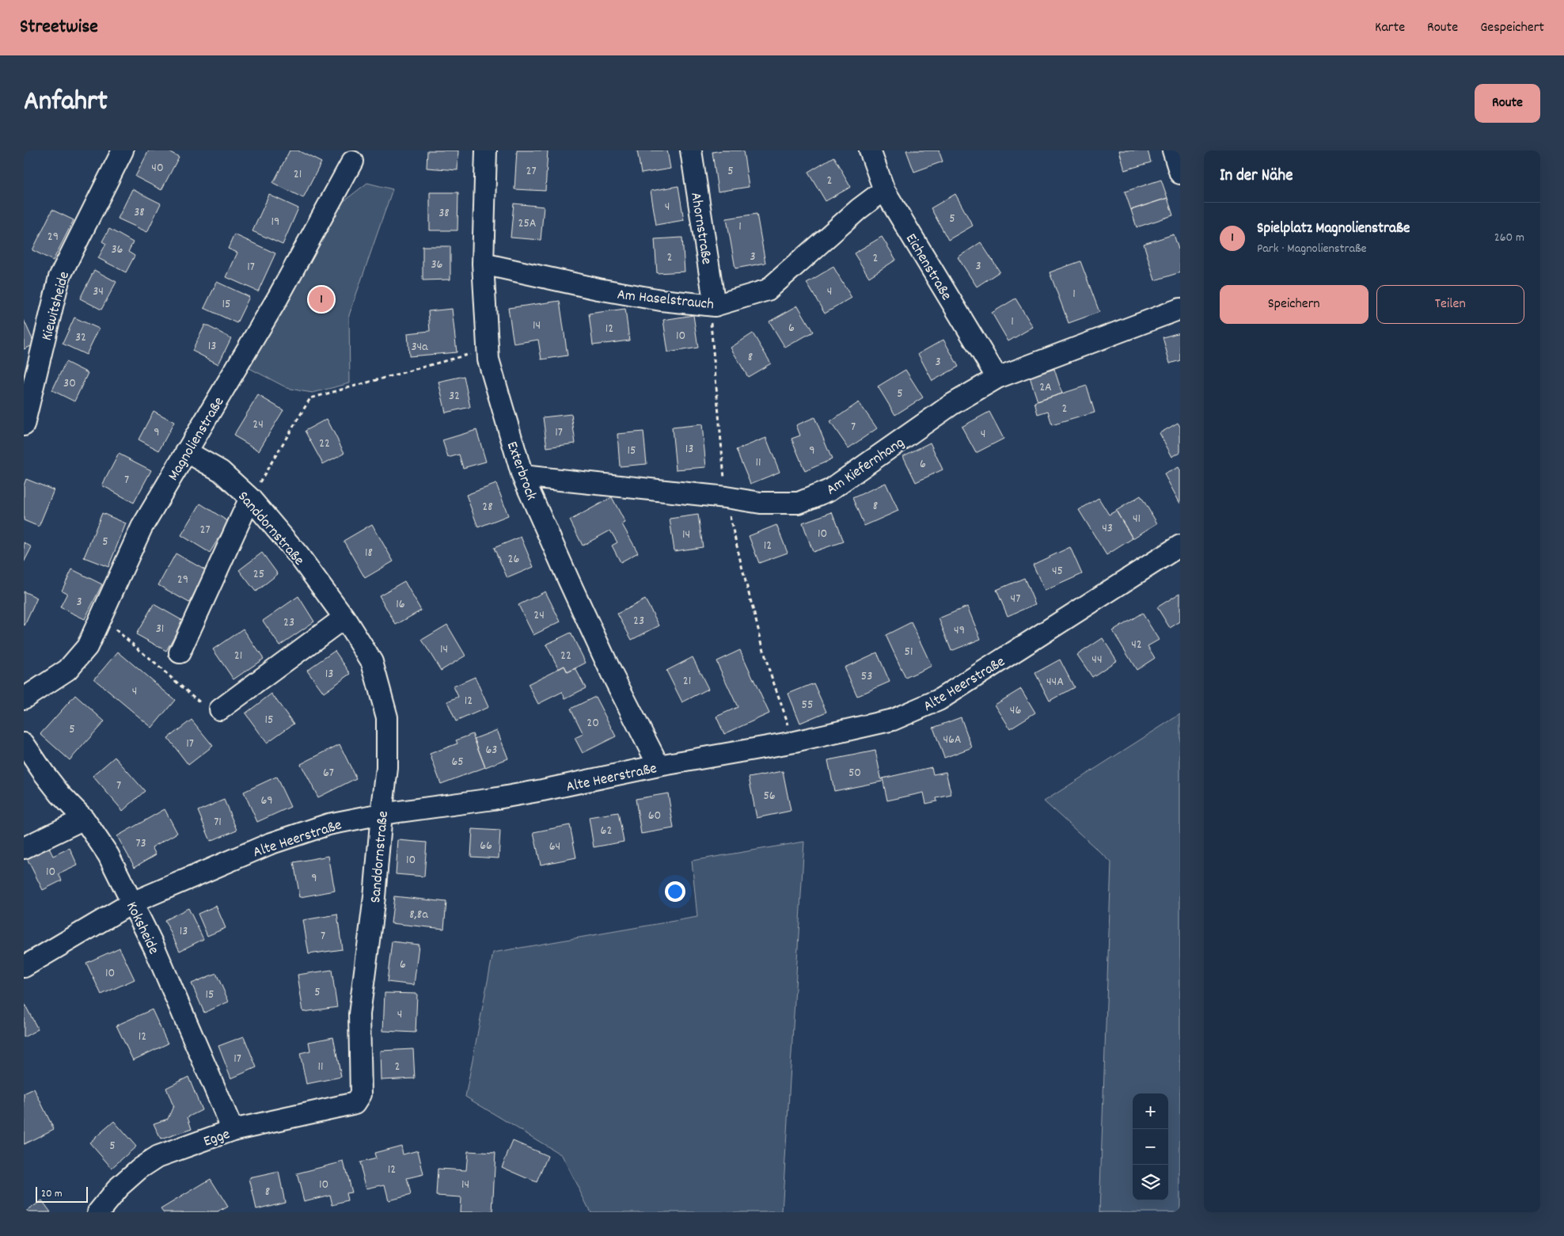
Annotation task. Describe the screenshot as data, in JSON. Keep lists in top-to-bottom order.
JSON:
{
  "streets": {
    "street": [
      "Ahornstraße",
      "Eichenstraße",
      "Am Haselstrauch",
      "Kiewitsheide",
      "Magnolienstraße",
      "Am Kiefernhang",
      "Exterbrock",
      "Sanddornstraße",
      "Alte Heerstraße",
      "Koksheide",
      "Egge"
    ]
  },
  "crossings": [
    ["Ahornstraße", "Am Haselstrauch"],
    ["Eichenstraße", "Am Haselstrauch"],
    ["Eichenstraße", "Am Kiefernhang"],
    ["Am Haselstrauch", "Exterbrock"],
    ["Magnolienstraße", "Sanddornstraße"],
    ["Am Kiefernhang", "Exterbrock"],
    ["Exterbrock", "Alte Heerstraße"],
    ["Sanddornstraße", "Alte Heerstraße"],
    ["Sanddornstraße", "Egge"],
    ["Alte Heerstraße", "Koksheide"],
    ["Koksheide", "Egge"]
  ],
  "house_numbers": [
    "40",
    "27",
    "5",
    "21",
    "2",
    "4",
    "38",
    "38",
    "5",
    "19",
    "25A",
    "1",
    "29",
    "36",
    "3",
    "2",
    "2",
    "36",
    "3",
    "17",
    "34",
    "4",
    "1",
    "15",
    "1",
    "14",
    "6",
    "12",
    "10",
    "32",
    "13",
    "34a",
    "8",
    "3",
    "30",
    "2A",
    "5",
    "32",
    "2",
    "24",
    "7",
    "9",
    "17",
    "4",
    "22",
    "13",
    "15",
    "9",
    "11",
    "6",
    "7",
    "8",
    "28",
    "41",
    "43",
    "27",
    "10",
    "14",
    "5",
    "12",
    "18",
    "26",
    "45",
    "25",
    "29",
    "47",
    "3",
    "16",
    "24",
    "23",
    "23",
    "31",
    "49",
    "42",
    "14",
    "51",
    "21",
    "22",
    "44",
    "13",
    "53",
    "21",
    "44A",
    "4",
    "12",
    "55",
    "46",
    "15",
    "20",
    "5",
    "46A",
    "17",
    "63",
    "65",
    "67",
    "50",
    "7",
    "56",
    "69",
    "60",
    "71",
    "62",
    "73",
    "66",
    "64",
    "10",
    "10",
    "9",
    "8,8a",
    "13",
    "7",
    "6",
    "10",
    "5",
    "15",
    "4",
    "12",
    "17",
    "11",
    "2",
    "5",
    "12",
    "10",
    "14",
    "8"
  ],
  "scale_bar": "20 m",
  "page": {
    "header": "Streetwise",
    "nav": ["Karte", "Route", "Gespeichert"],
    "title": "Anfahrt",
    "buttons": [
      "Route",
      ["Speichern", "Teilen"]
    ],
    "heading": "In der Nähe",
    "list": [
      {
        "mark": "1",
        "name": "Spielplatz Magnolienstraße",
        "note": "Park · Magnolienstraße",
        "value": "260 m"
      }
    ],
    "pins": "1",
    "map_buttons": ["+", "−"],
    "scale": "20 m"
  }
}
